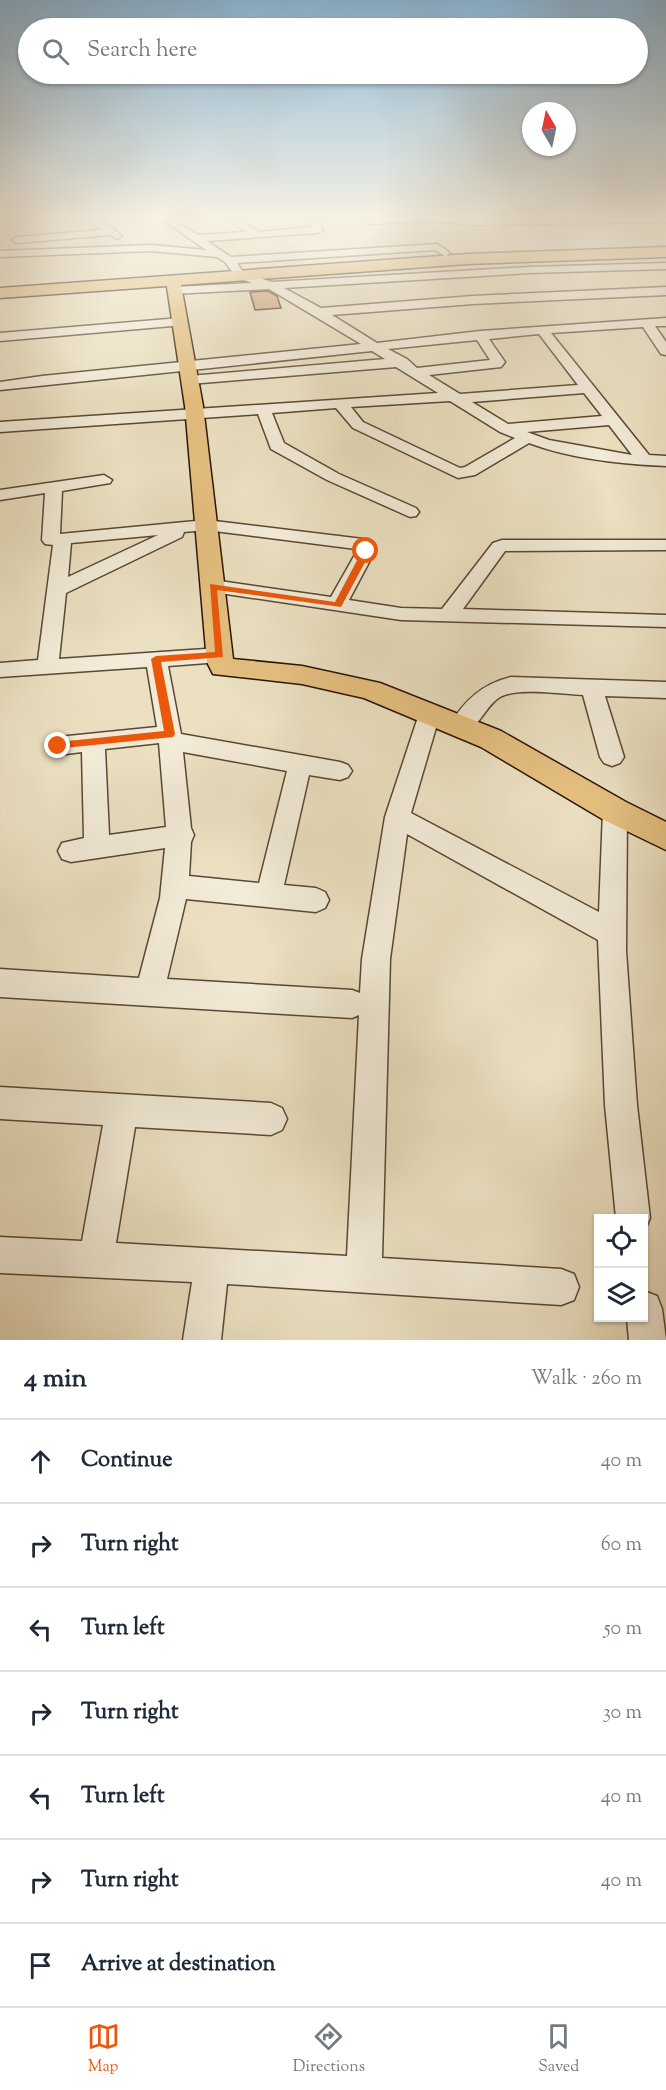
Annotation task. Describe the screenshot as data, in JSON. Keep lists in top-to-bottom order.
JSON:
{
  "north": "top",
  "page": {
    "search": "Search here",
    "heading": ["4 min", "Walk · 260 m"],
    "list": [
      ["Continue", "40 m"],
      ["Turn right", "60 m"],
      ["Turn left", "50 m"],
      ["Turn right", "30 m"],
      ["Turn left", "40 m"],
      ["Turn right", "40 m"],
      "Arrive at destination"
    ],
    "nav": ["Map", "Directions", "Saved"]
  }
}
